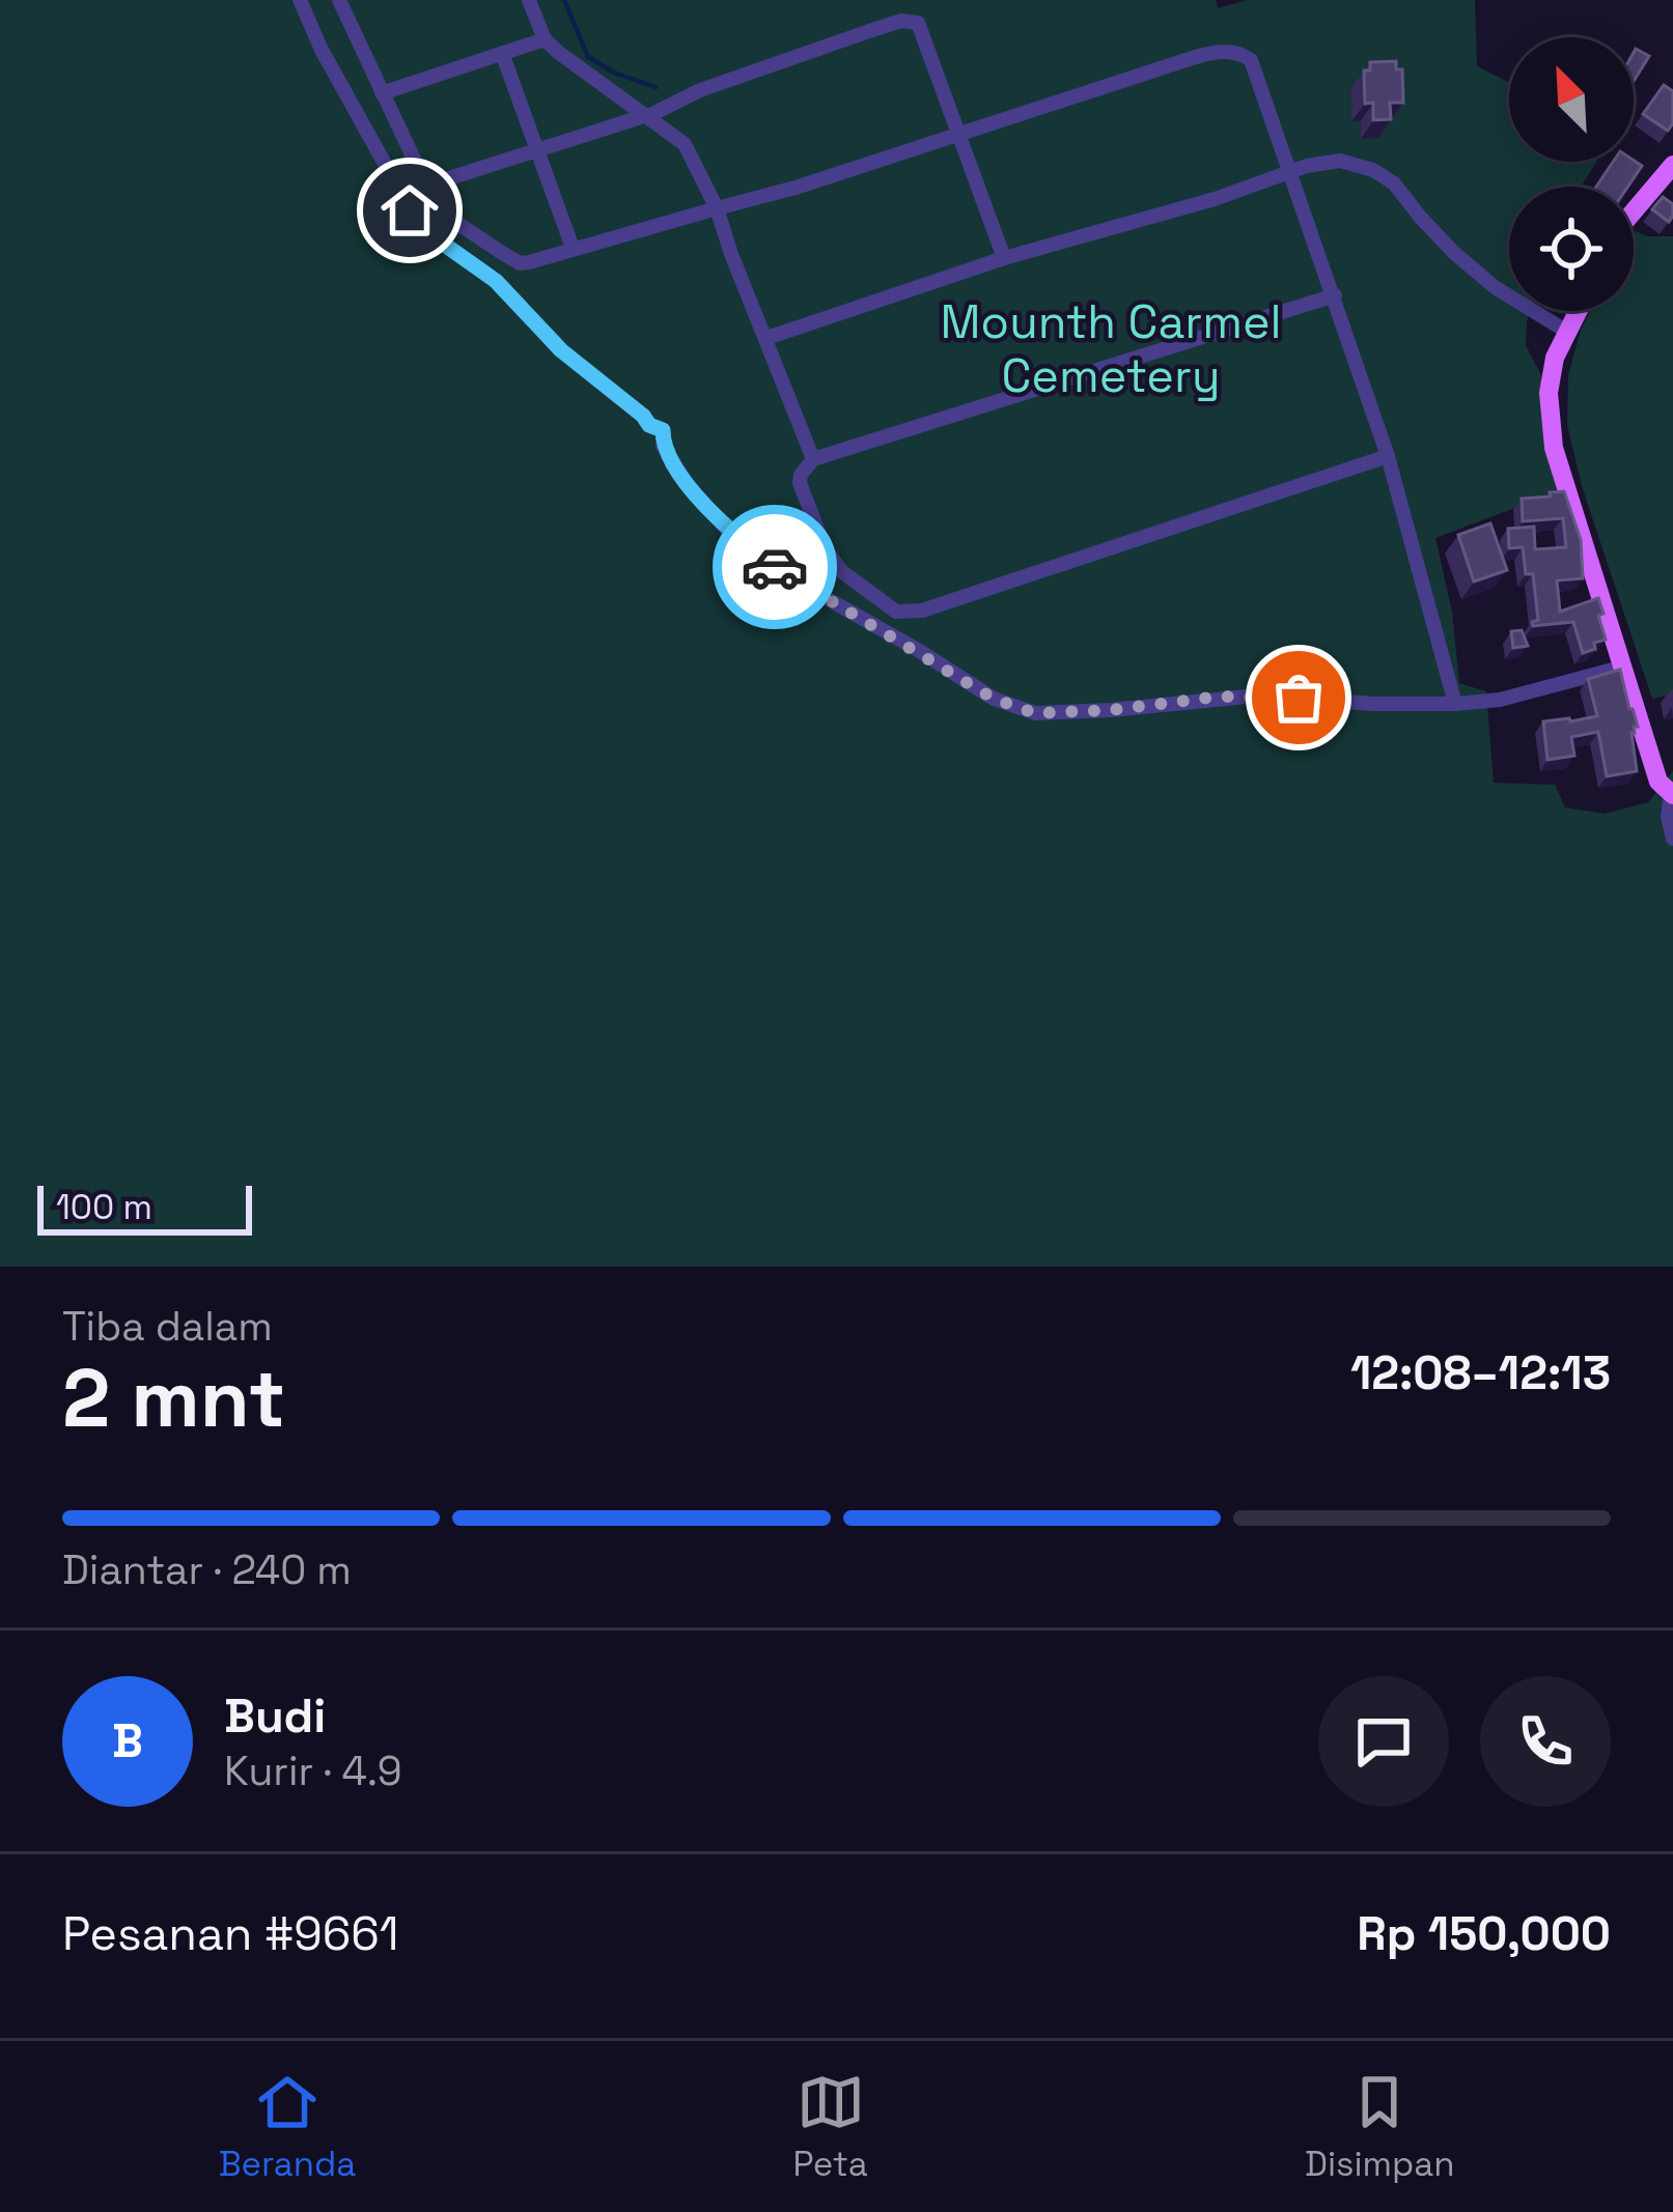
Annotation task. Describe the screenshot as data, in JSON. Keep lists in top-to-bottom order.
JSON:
{
  "parks": ["Mounth Carmel Cemetery"],
  "scale_bar": "100 m",
  "north": "top left",
  "page": {
    "scale": "100 m",
    "heading": ["2 mnt", "Tiba dalam", "12:08–12:13"],
    "panel": [
      "Budi",
      "Kurir · 4.9",
      "Pesanan #9661",
      "Rp 150,000"
    ],
    "bar": "Diantar · 240 m",
    "round": "B",
    "tabs": ["Beranda", "Peta", "Disimpan"]
  }
}
